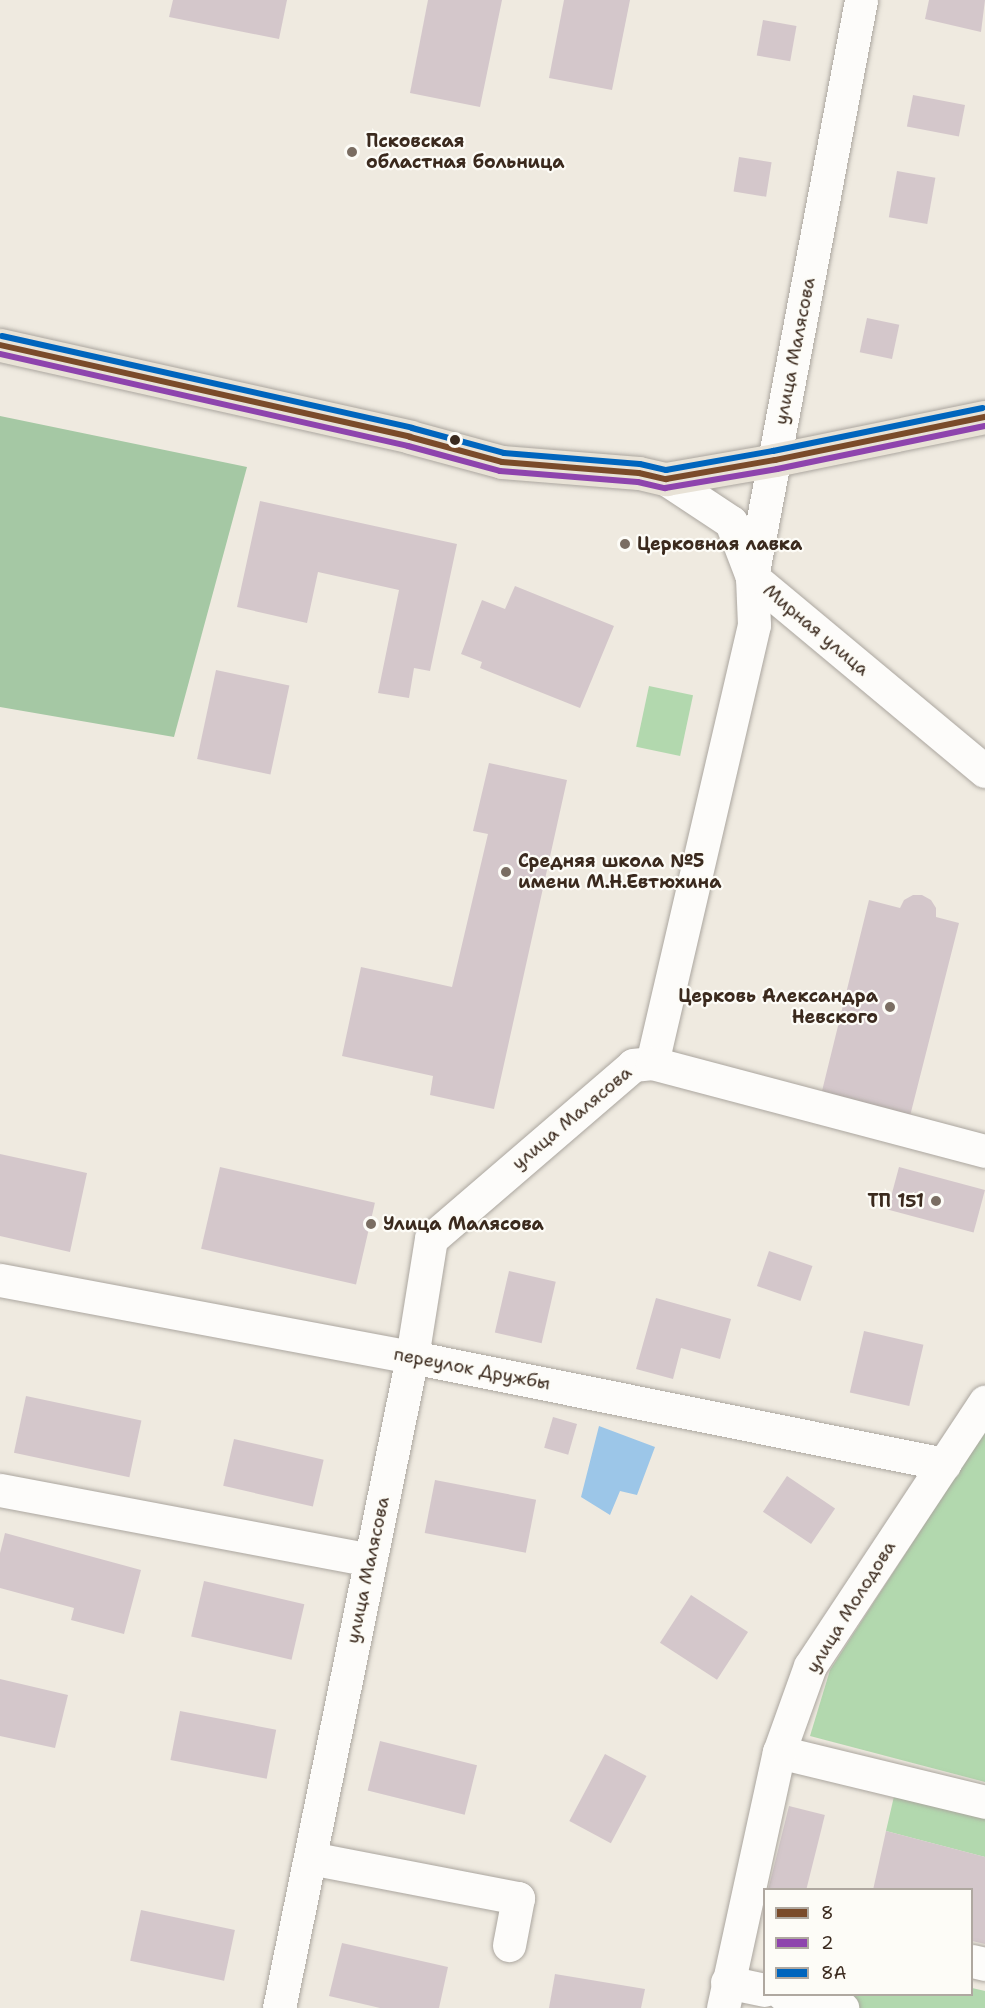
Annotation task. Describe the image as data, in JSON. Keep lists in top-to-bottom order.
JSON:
{
  "streets": {
    "street": [
      "улица Малясова",
      "Мирная улица",
      "переулок Дружбы",
      "улица Молодова"
    ]
  },
  "crossings": [
    ["улица Малясова", "Мирная улица"],
    ["улица Малясова", "переулок Дружбы"],
    ["переулок Дружбы", "улица Молодова"]
  ],
  "places": [
    "Псковская областная больница",
    "Церковная лавка",
    "Средняя школа №5 имени М.Н.Евтюхина",
    "Церковь Александра Невского",
    "ТП 151",
    "Улица Малясова"
  ],
  "lines": ["transit line 8А", "transit line 8", "transit line 2"],
  "legend": ["8", "2", "8А"]
}
